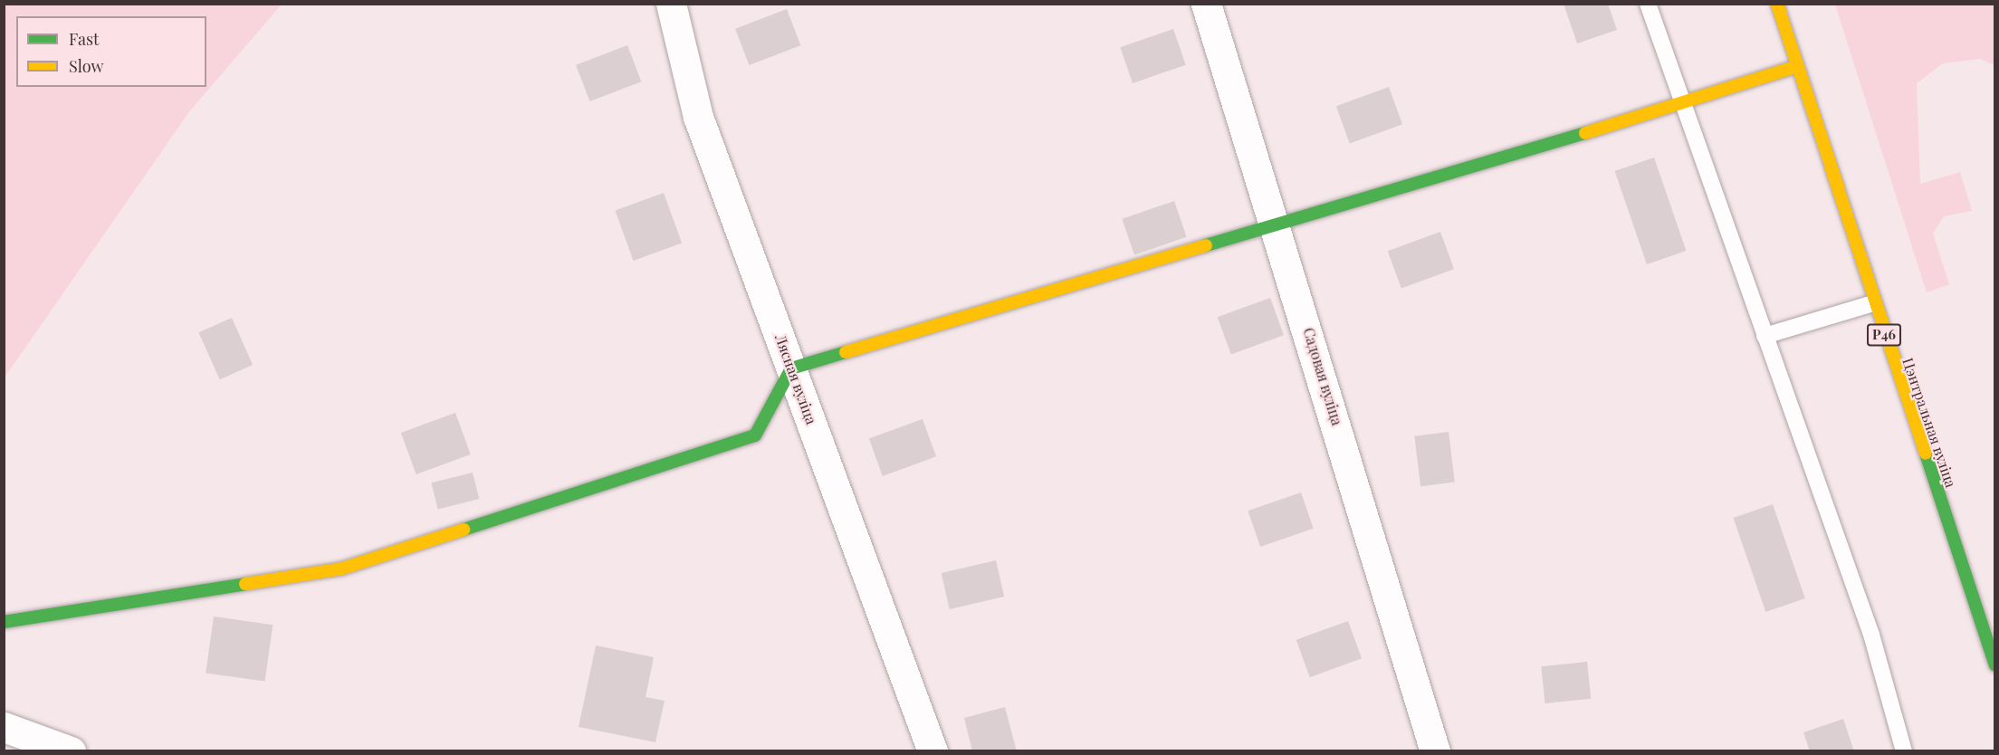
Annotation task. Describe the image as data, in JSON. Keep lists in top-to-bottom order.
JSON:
{
  "streets": {
    "street": [
      "Р46",
      "Садовая вуліца",
      "Лясная вуліца",
      "Цэнтральная вуліца"
    ]
  },
  "legend": ["Fast", "Slow"]
}
